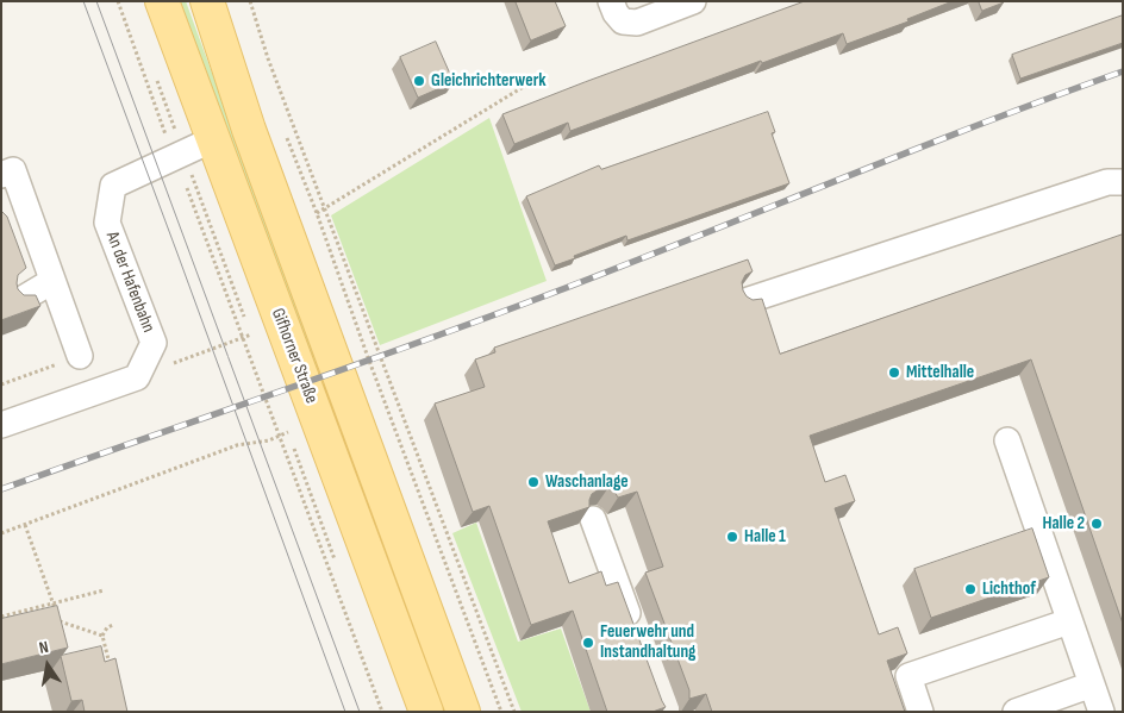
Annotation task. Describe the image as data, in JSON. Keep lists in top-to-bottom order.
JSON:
{
  "streets": {
    "main road": ["Gifhorner Straße"],
    "street": ["An der Hafenbahn"]
  },
  "crossings": [
    ["An der Hafenbahn", "Gifhorner Straße"]
  ],
  "places": [
    "Gleichrichterwerk",
    "Mittelhalle",
    "Waschanlage",
    "Halle 2",
    "Halle 1",
    "Lichthof",
    "Feuerwehr und Instandhaltung"
  ],
  "north": "top"
}
